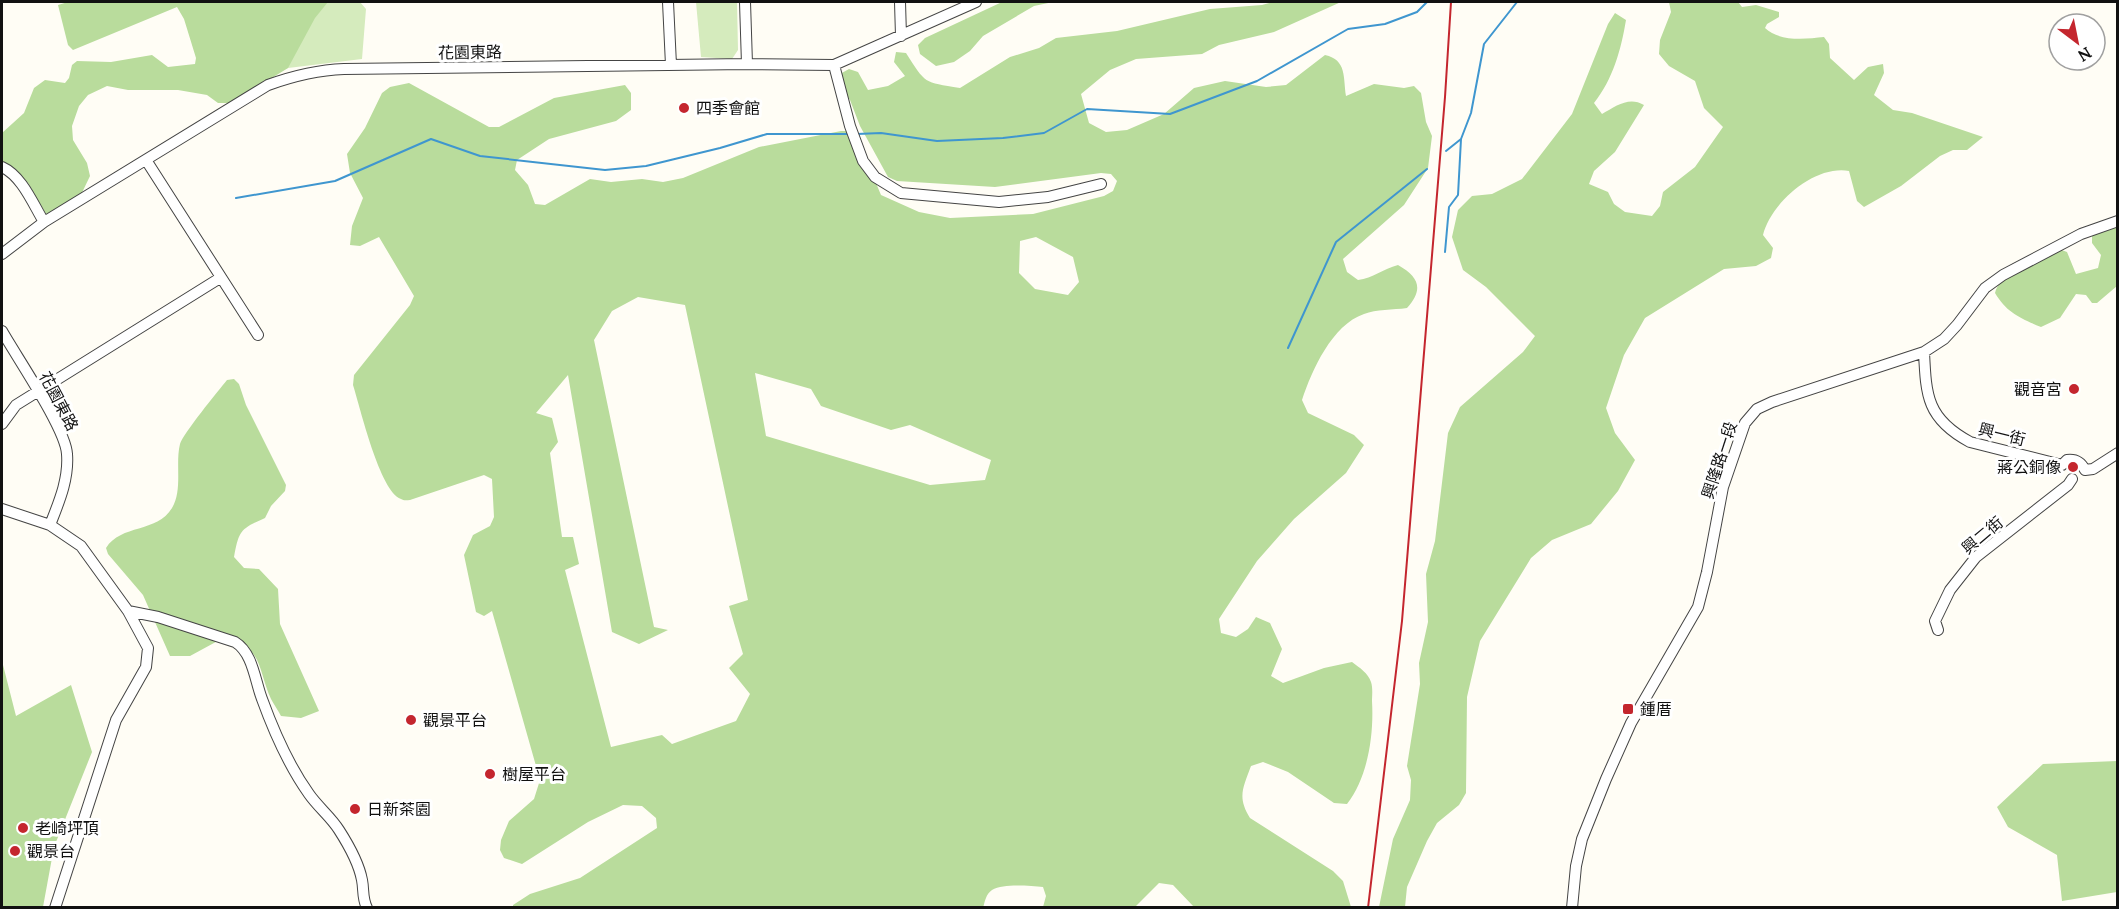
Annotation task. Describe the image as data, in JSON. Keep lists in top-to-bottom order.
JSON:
{
  "streets": {
    "street": [
      "花園東路",
      "興一街",
      "興隆路一段",
      "興二街"
    ]
  },
  "crossings": [
    ["興一街", "興隆路一段"],
    ["興一街", "興二街"]
  ],
  "places": {
    "other": [
      "四季會館",
      "觀音宮",
      "蔣公銅像",
      "觀景平台",
      "樹屋平台",
      "日新茶園",
      "老崎坪頂",
      "觀景台"
    ],
    "transit": ["鍾厝"]
  },
  "north": "bottom right"
}
